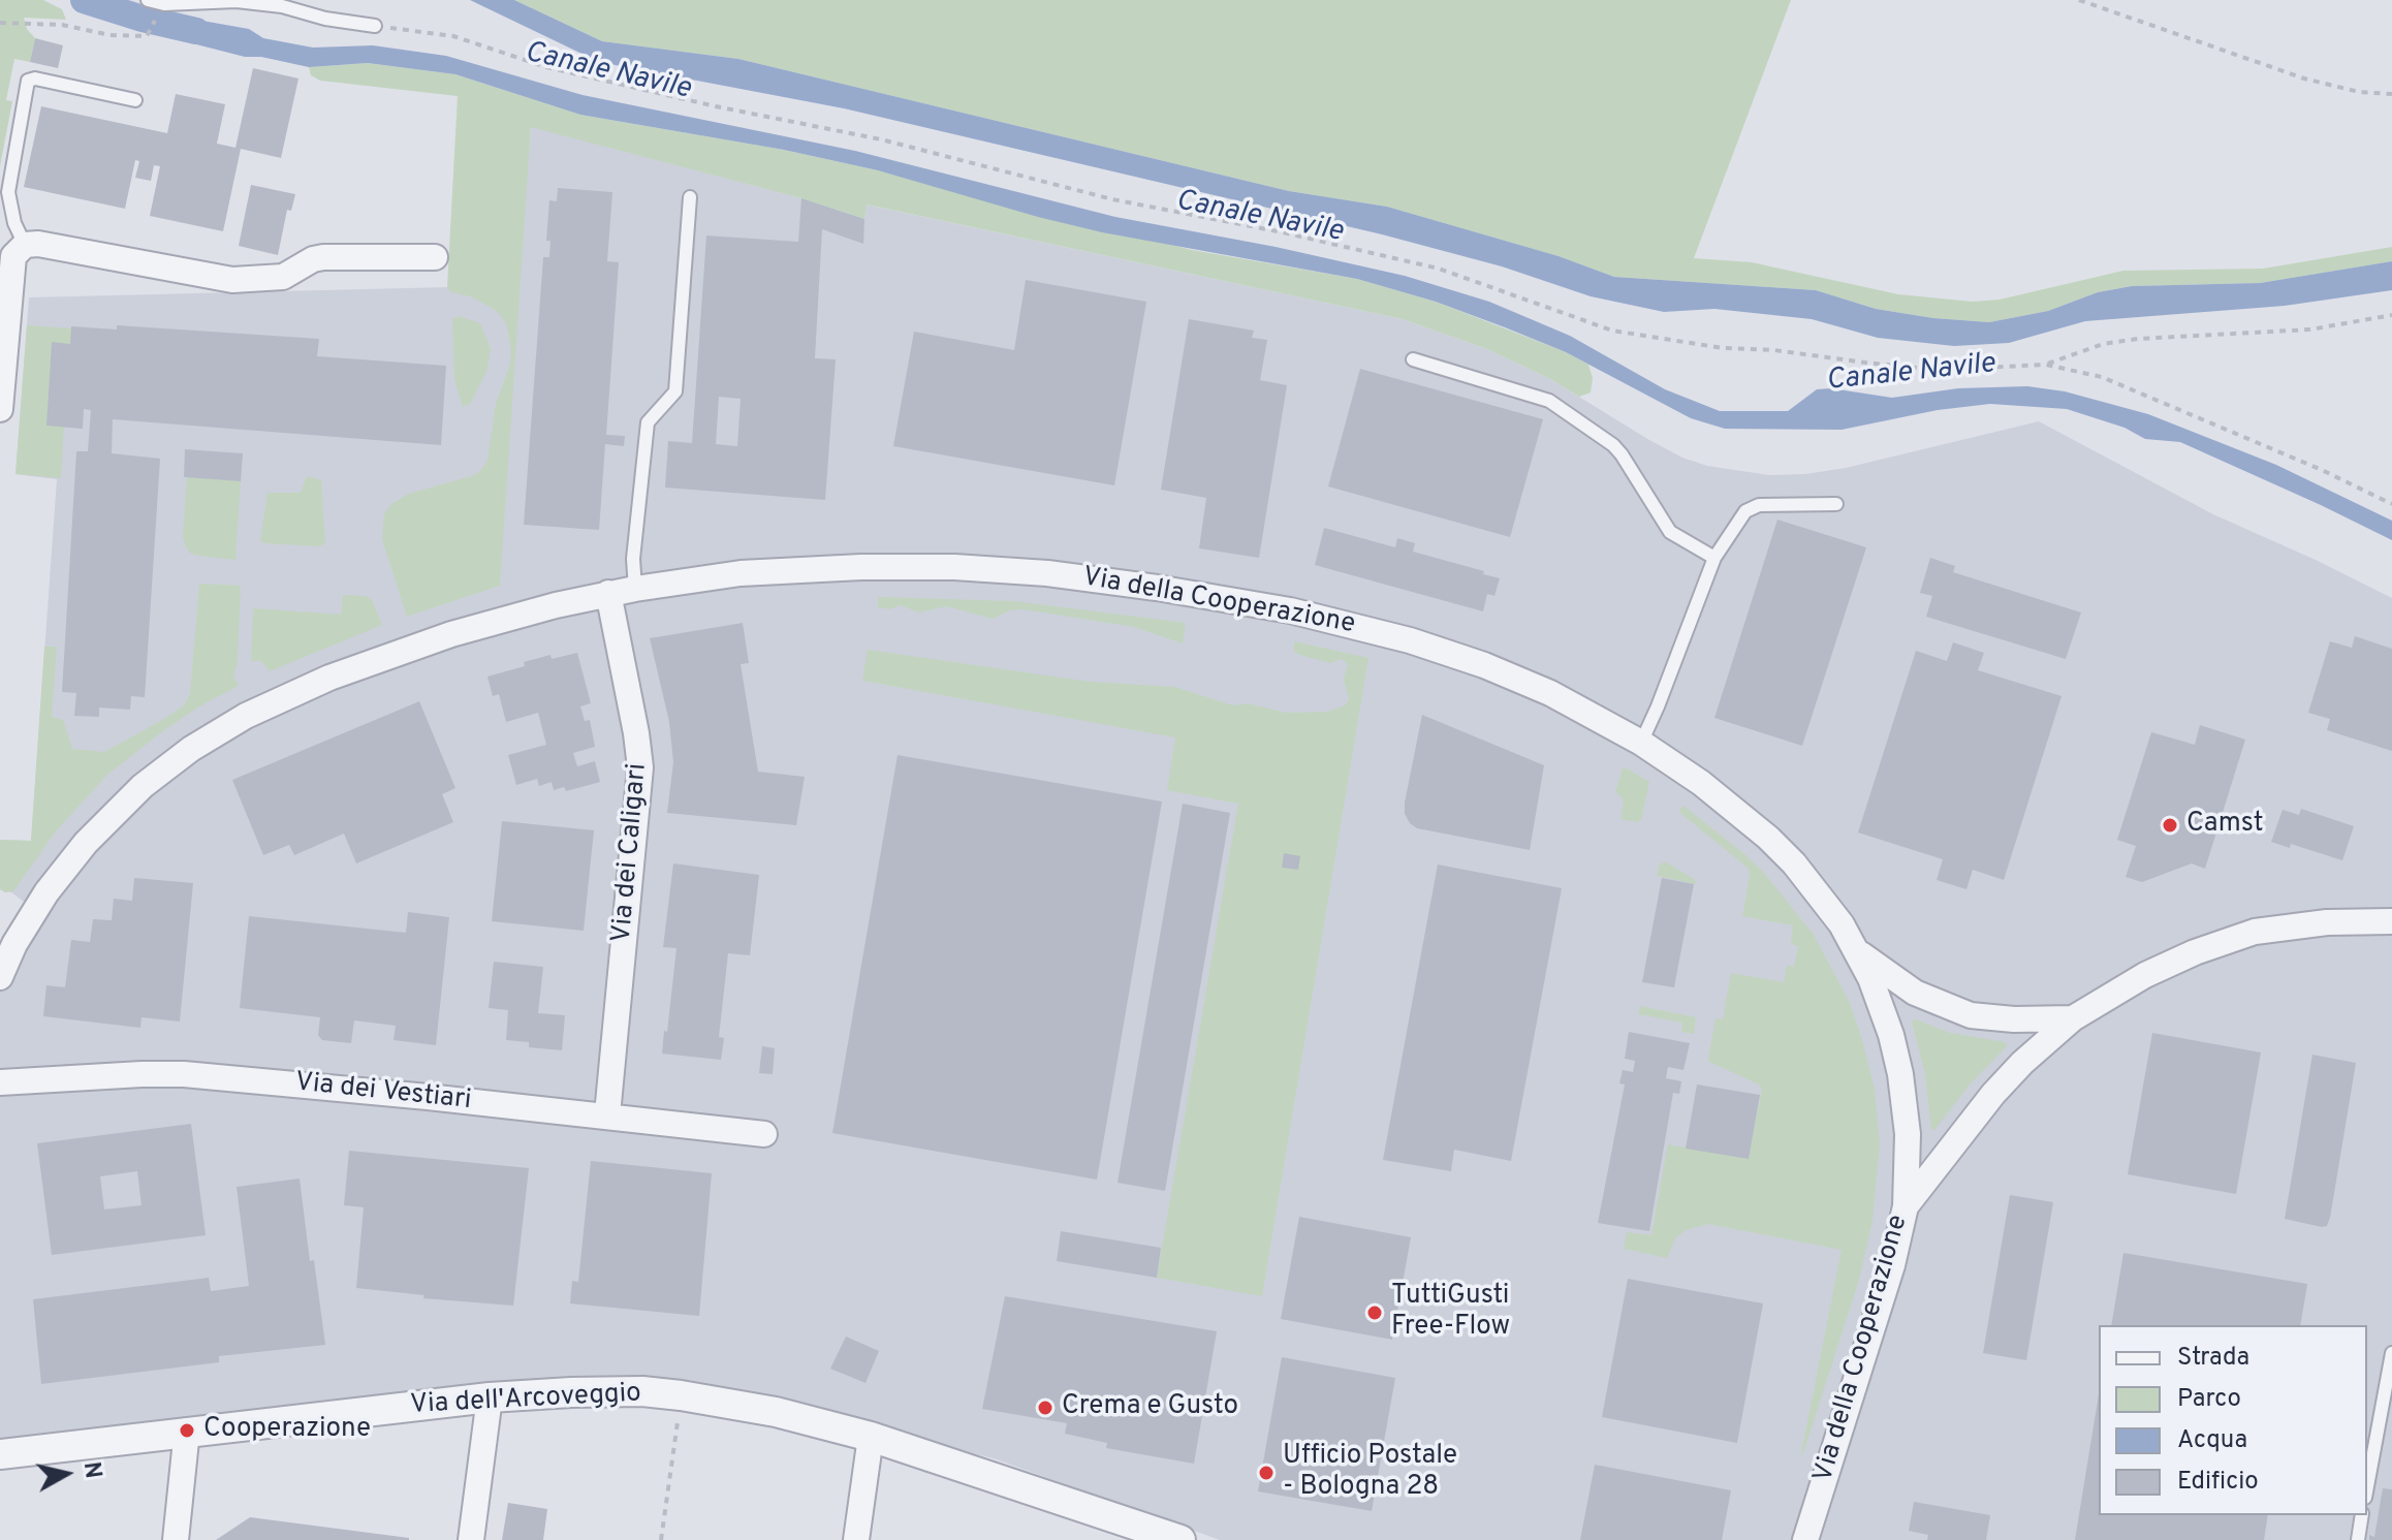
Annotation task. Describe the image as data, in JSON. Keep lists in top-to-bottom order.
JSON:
{
  "streets": {
    "street": [
      "Via della Cooperazione",
      "Via dei Caligari",
      "Via dei Vestiari",
      "Via dell'Arcoveggio"
    ]
  },
  "crossings": [
    ["Via della Cooperazione", "Via dei Caligari"],
    ["Via dei Caligari", "Via dei Vestiari"]
  ],
  "water": ["Canale Navile"],
  "places": [
    "Camst",
    "TuttiGusti Free-Flow",
    "Crema e Gusto",
    "Cooperazione",
    "Ufficio Postale - Bologna 28"
  ],
  "legend": [
    "Strada",
    "Parco",
    "Acqua",
    "Edificio"
  ],
  "north": "right"
}
